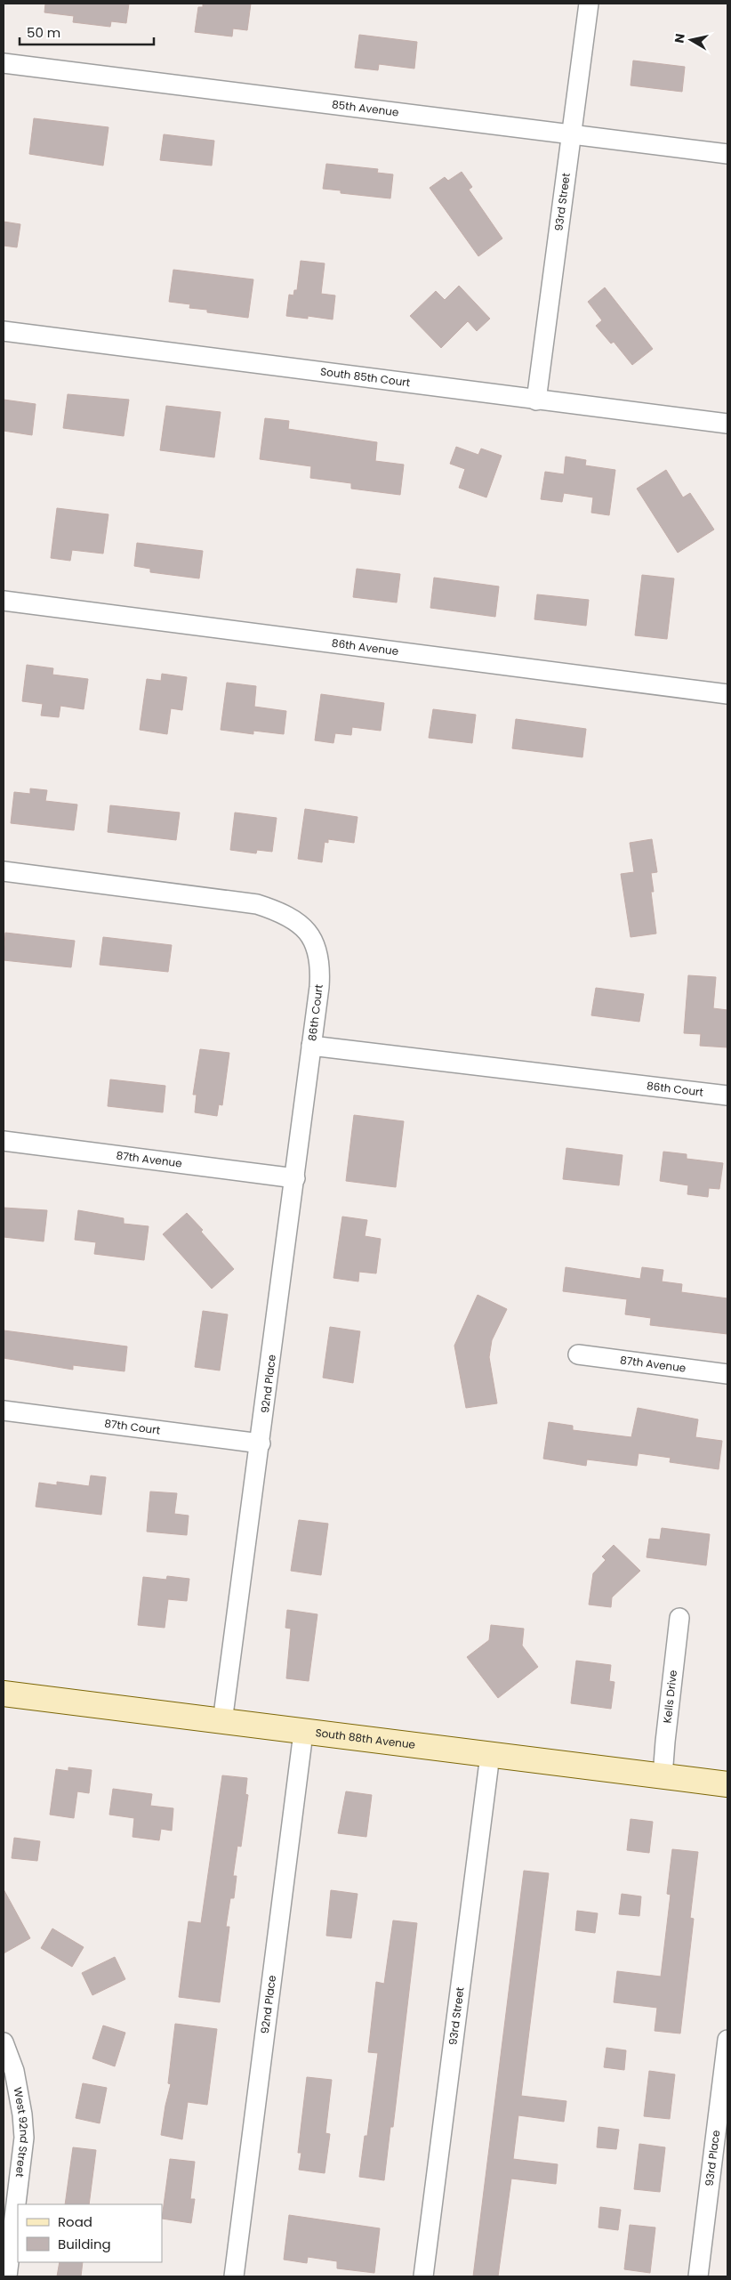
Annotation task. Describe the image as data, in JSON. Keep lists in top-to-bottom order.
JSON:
{
  "streets": {
    "street": [
      "85th Avenue",
      "93rd Street",
      "South 85th Court",
      "86th Avenue",
      "86th Court",
      "87th Avenue",
      "92nd Place",
      "87th Court",
      "Kells Drive",
      "South 88th Avenue",
      "West 92nd Street",
      "93rd Place"
    ]
  },
  "crossings": [
    ["85th Avenue", "93rd Street"],
    ["93rd Street", "South 85th Court"],
    ["93rd Street", "South 88th Avenue"],
    ["86th Court", "92nd Place"],
    ["87th Avenue", "92nd Place"],
    ["92nd Place", "87th Court"],
    ["92nd Place", "South 88th Avenue"],
    ["Kells Drive", "South 88th Avenue"]
  ],
  "legend": ["Road", "Building"],
  "scale_bar": "50 m",
  "north": "left"
}
